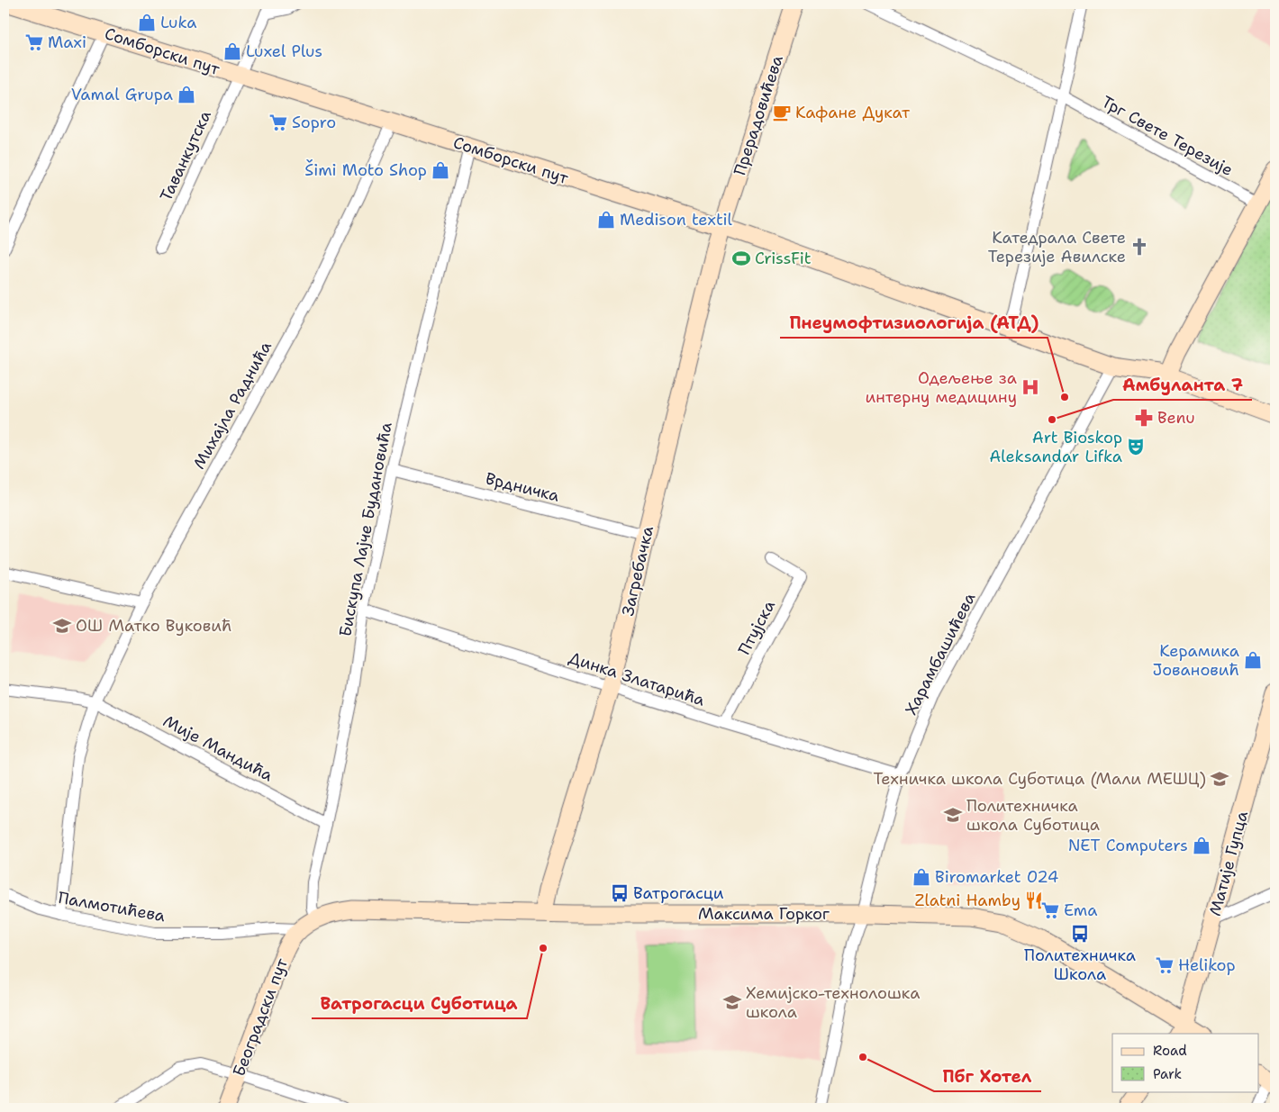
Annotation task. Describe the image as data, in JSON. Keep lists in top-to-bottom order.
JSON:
{
  "streets": {
    "main road": [
      "Сомборски пут",
      "Прерадовићева",
      "Загребачка",
      "Матије Гупца",
      "Максима Горког",
      "Београдски пут"
    ],
    "street": [
      "Трг Свете Терезије",
      "Таванкутска",
      "Михајла Раднића",
      "Врдничка",
      "Бискупа Лајче Будановића",
      "Птујска",
      "Харамбашићева",
      "Динка Златарића",
      "Мије Мандића",
      "Палмотићева"
    ]
  },
  "crossings": [
    ["Сомборски пут", "Прерадовићева"],
    ["Сомборски пут", "Таванкутска"],
    ["Сомборски пут", "Михајла Раднића"],
    ["Сомборски пут", "Бискупа Лајче Будановића"],
    ["Сомборски пут", "Загребачка"],
    ["Сомборски пут", "Харамбашићева"],
    ["Прерадовићева", "Загребачка"],
    ["Михајла Раднића", "Мије Мандића"],
    ["Михајла Раднића", "Палмотићева"],
    ["Врдничка", "Бискупа Лајче Будановића"],
    ["Врдничка", "Загребачка"],
    ["Бискупа Лајче Будановића", "Динка Златарића"],
    ["Бискупа Лајче Будановића", "Мије Мандића"],
    ["Бискупа Лајче Будановића", "Максима Горког"],
    ["Загребачка", "Динка Златарића"],
    ["Загребачка", "Максима Горког"],
    ["Птујска", "Динка Златарића"],
    ["Харамбашићева", "Динка Златарића"],
    ["Харамбашићева", "Максима Горког"],
    ["Матије Гупца", "Максима Горког"],
    ["Палмотићева", "Максима Горког"],
    ["Палмотићева", "Београдски пут"],
    ["Максима Горког", "Београдски пут"]
  ],
  "places": {
    "shop": [
      "Luka",
      "Luxel Plus",
      "Vamal Grupa",
      "Šimi Moto Shop",
      "Medison textil",
      "Керамика Јовановић",
      "NET Computers",
      "Biromarket 024"
    ],
    "supermarket": [
      "Maxi",
      "Sopro",
      "Ema",
      "Helikop"
    ],
    "cafe": ["Кафане Дукат"],
    "church": ["Катедрала Свете Терезије Авилске"],
    "sports": ["CrissFit"],
    "hospital": ["Одељење за интерну медицину"],
    "other": [
      "Пнеумофтизиологија (АТД)",
      "Амбуланта 7",
      "Ватрогасци Суботица",
      "Пбг Хотел"
    ],
    "pharmacy": ["Benu"],
    "theatre": ["Art Bioskop Aleksandar Lifka"],
    "school or university": [
      "ОШ Матко Вуковић",
      "Техничка школа Суботица (Мали МЕШЦ)",
      "Политехничка школа Суботица",
      "Хемијско-технолошка школа"
    ],
    "bus stop": ["Ватрогасци", "Политехничка Школа"],
    "restaurant": ["Zlatni Hamby"]
  },
  "legend": ["Road", "Park"]
}
